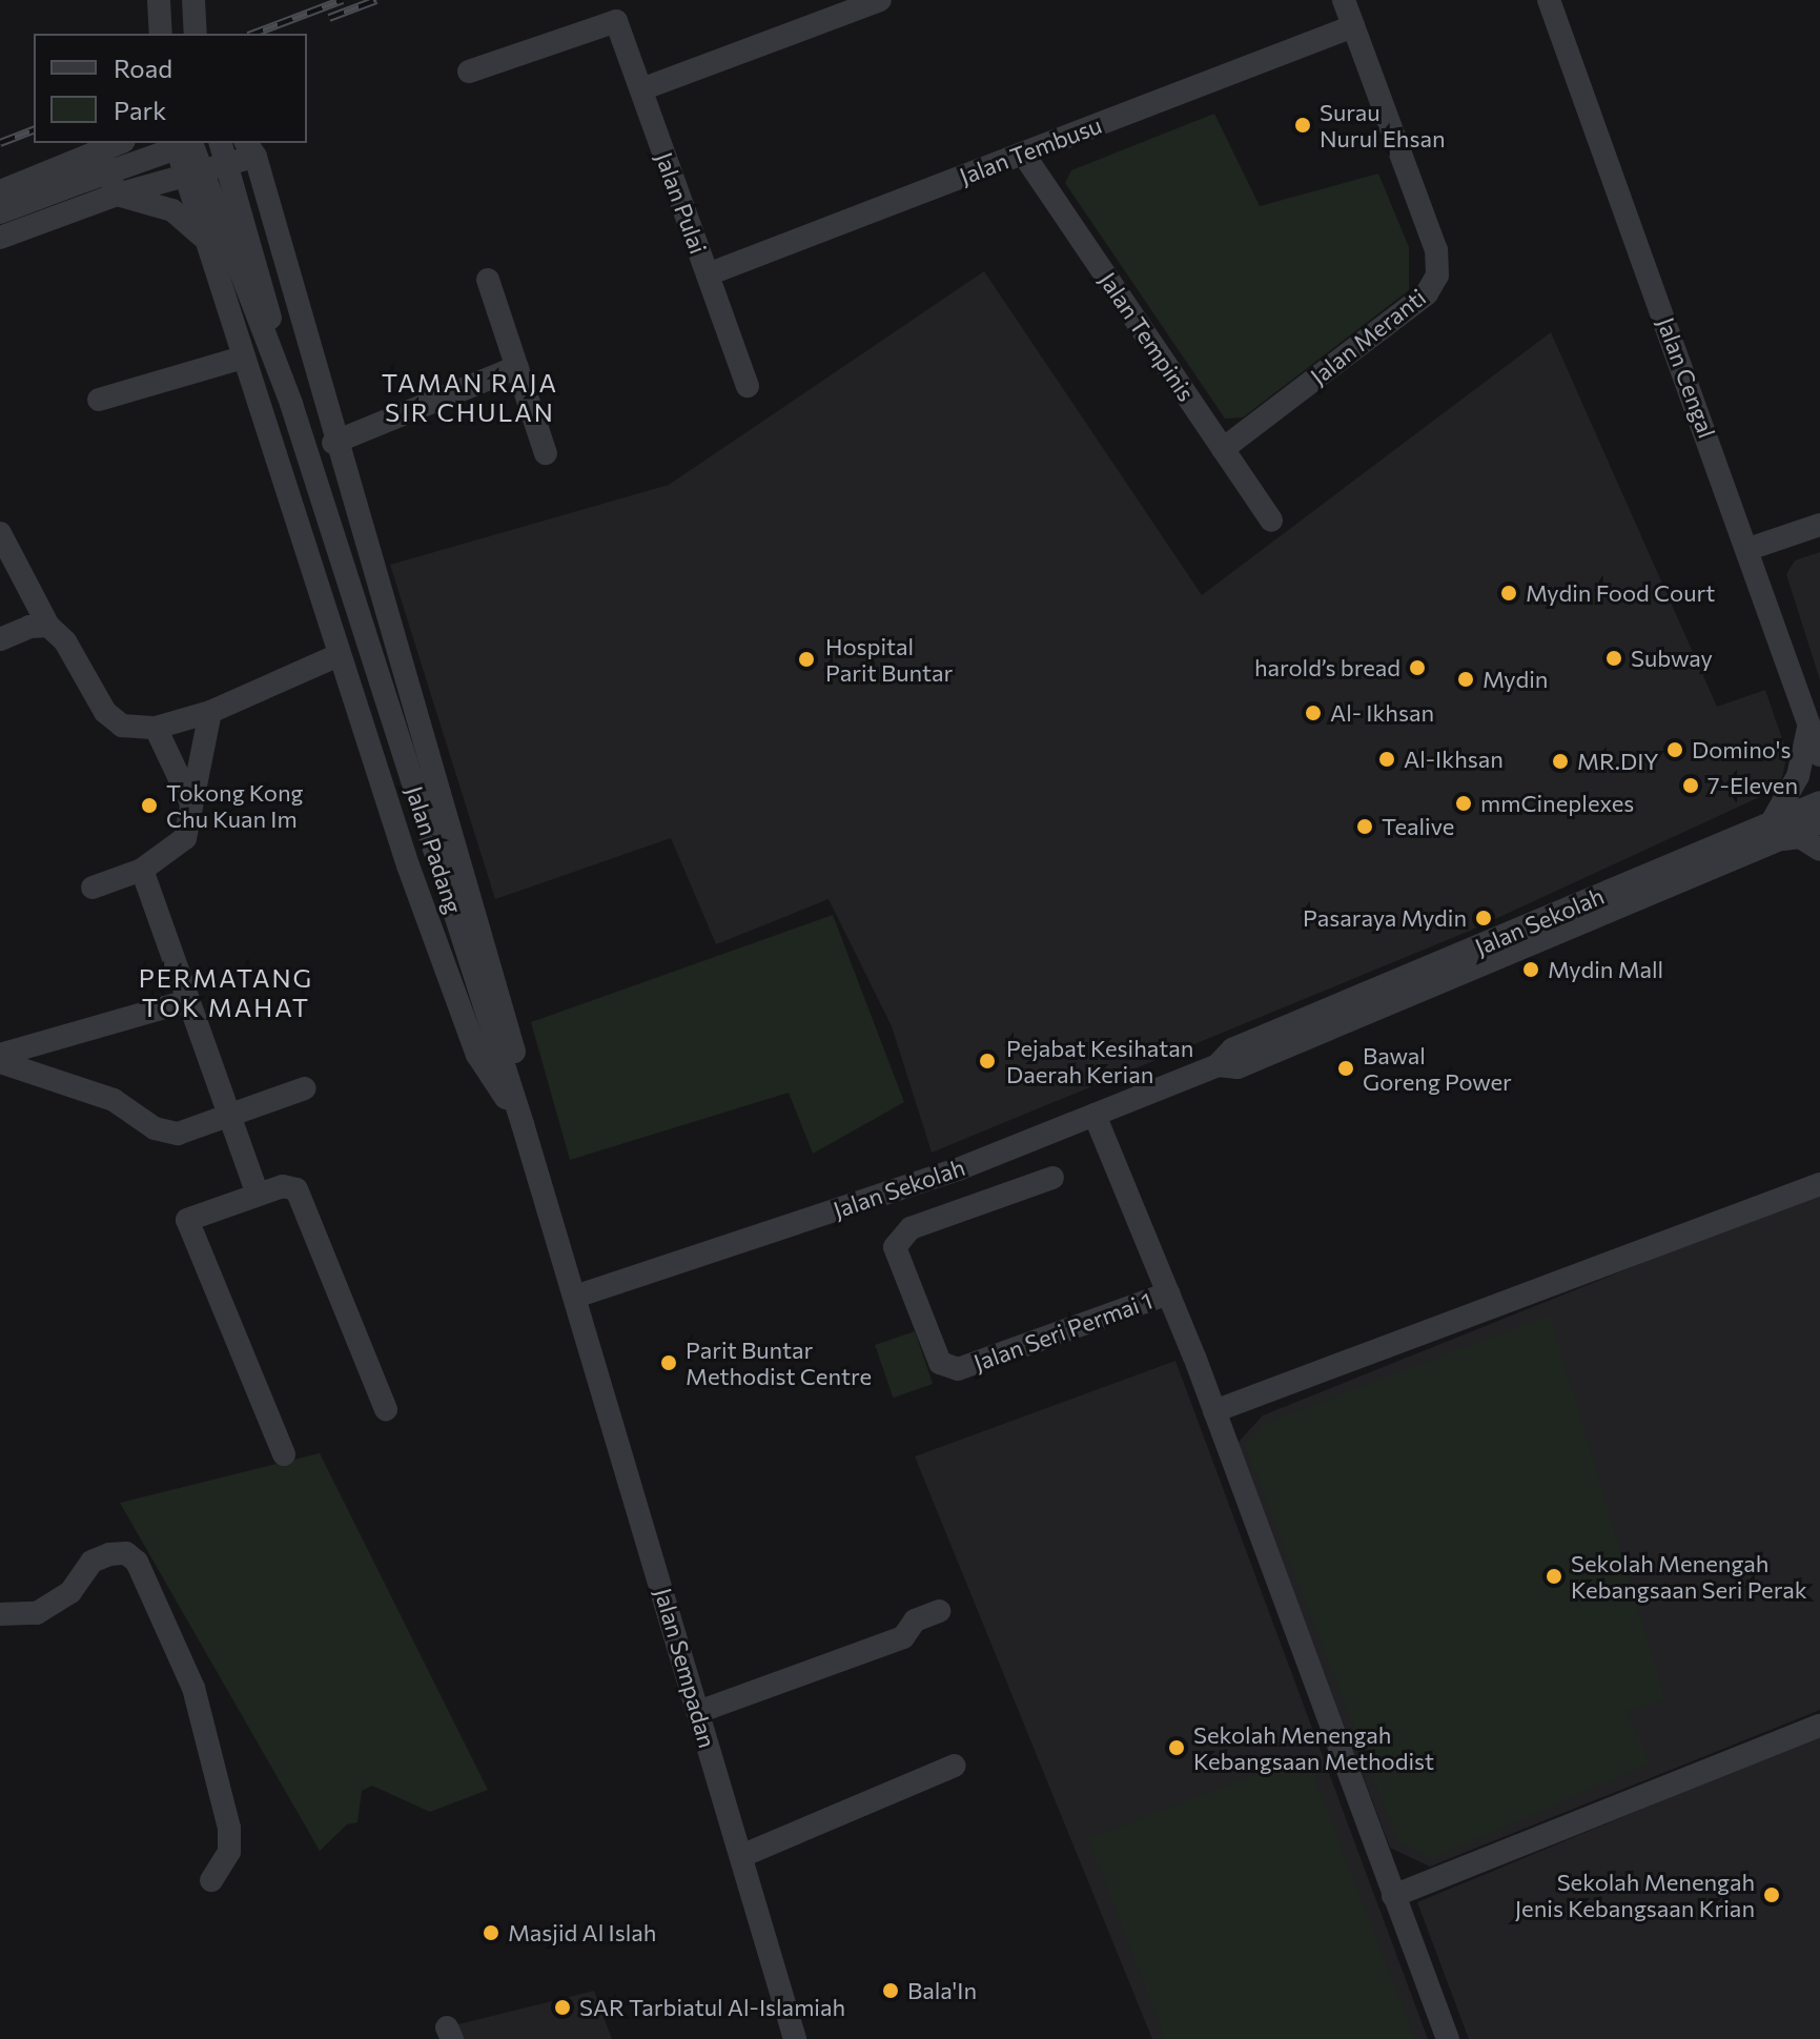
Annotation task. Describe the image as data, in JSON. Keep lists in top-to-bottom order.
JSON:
{
  "streets": {
    "street": [
      "Jalan Tembusu",
      "Jalan Pulai",
      "Jalan Tempinis",
      "Jalan Meranti",
      "Jalan Cengal",
      "Jalan Padang",
      "Jalan Sekolah",
      "Jalan Seri Permai 1",
      "Jalan Sempadan"
    ]
  },
  "crossings": [
    ["Jalan Tembusu", "Jalan Pulai"],
    ["Jalan Tembusu", "Jalan Tempinis"],
    ["Jalan Tembusu", "Jalan Meranti"],
    ["Jalan Tempinis", "Jalan Meranti"],
    ["Jalan Padang", "Jalan Sekolah"],
    ["Jalan Padang", "Jalan Sempadan"],
    ["Jalan Sekolah", "Jalan Sempadan"]
  ],
  "districts": ["TAMAN RAJA SIR CHULAN", "PERMATANG TOK MAHAT"],
  "places": [
    "Surau Nurul Ehsan",
    "Mydin Food Court",
    "Subway",
    "Hospital Parit Buntar",
    "harold’s bread",
    "Mydin",
    "Al- Ikhsan",
    "Domino's",
    "Al-Ikhsan",
    "MR.DIY",
    "7-Eleven",
    "mmCineplexes",
    "Tokong Kong Chu Kuan Im",
    "Tealive",
    "Pasaraya Mydin",
    "Mydin Mall",
    "Pejabat Kesihatan Daerah Kerian",
    "Bawal Goreng Power",
    "Parit Buntar Methodist Centre",
    "Sekolah Menengah Kebangsaan Seri Perak",
    "Sekolah Menengah Kebangsaan Methodist",
    "Sekolah Menengah Jenis Kebangsaan Krian",
    "Masjid Al Islah",
    "Bala'In",
    "SAR Tarbiatul Al-Islamiah"
  ],
  "legend": ["Road", "Park"]
}
